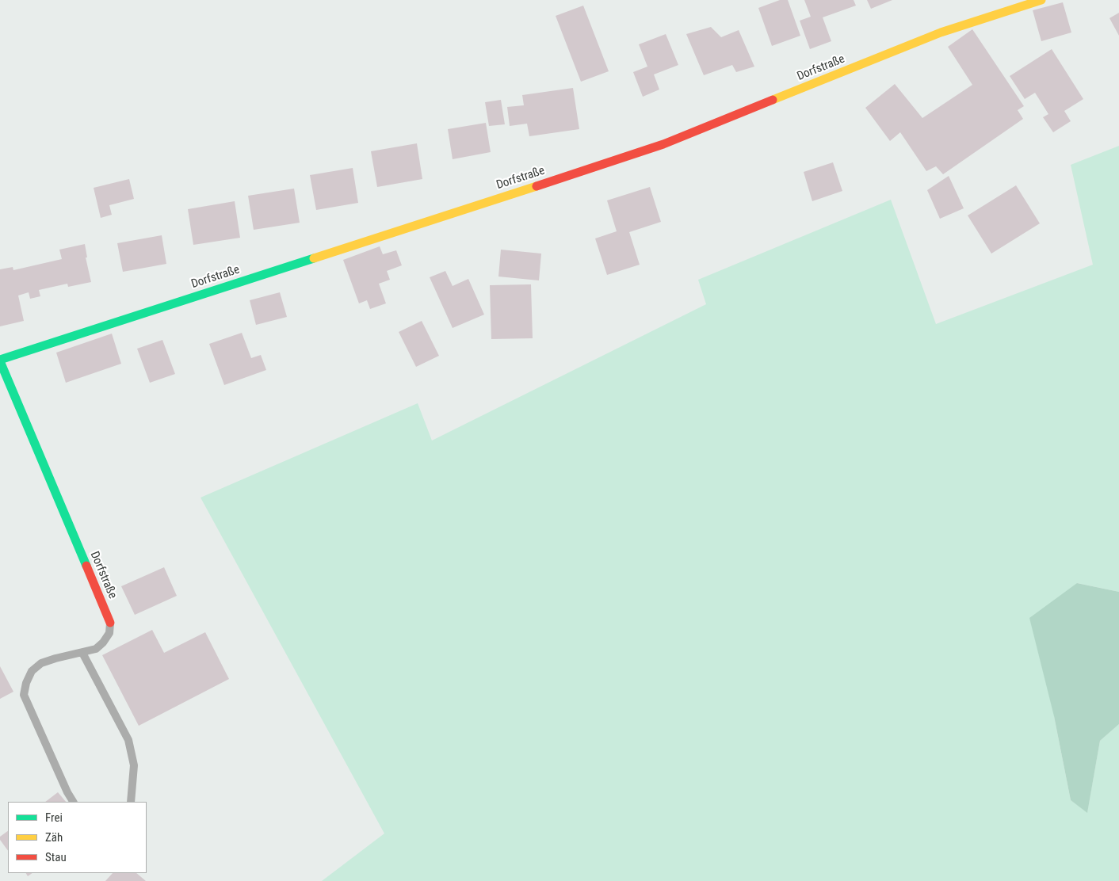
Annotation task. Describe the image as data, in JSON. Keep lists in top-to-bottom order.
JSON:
{
  "streets": {
    "street": ["Dorfstraße"]
  },
  "legend": ["Frei", "Zäh", "Stau"]
}
